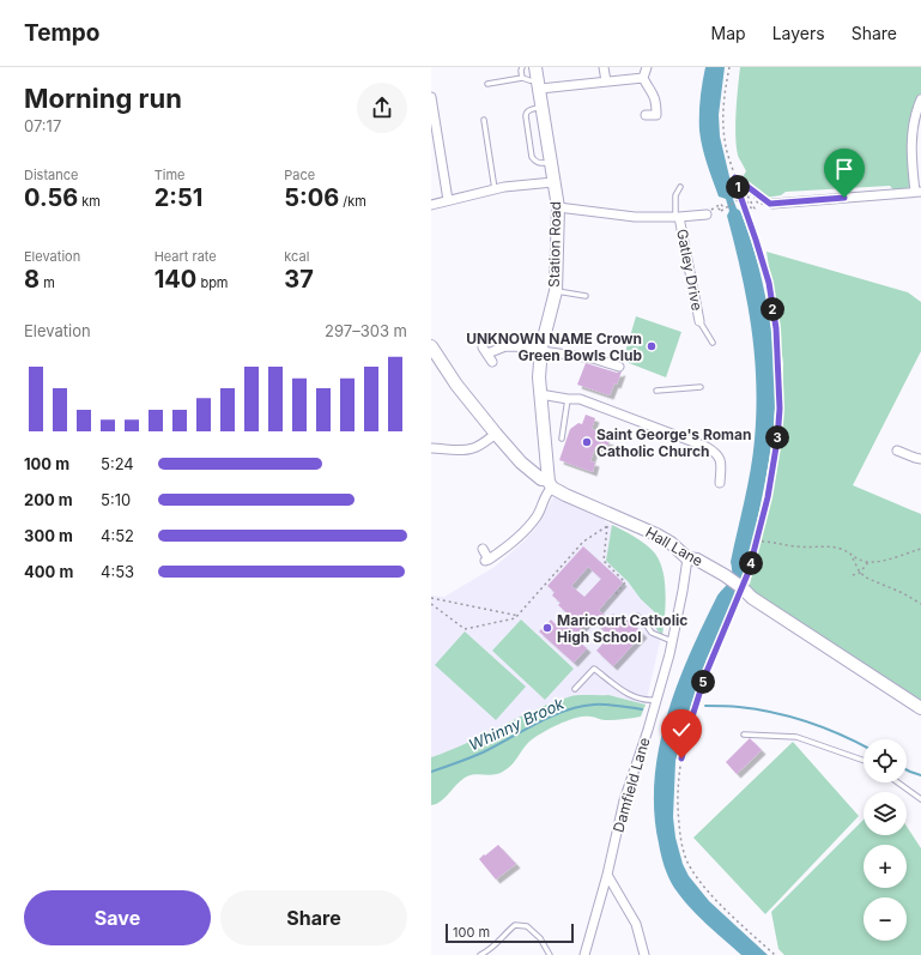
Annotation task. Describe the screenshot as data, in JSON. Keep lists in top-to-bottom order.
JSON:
{
  "streets": {
    "street": [
      "Station Road",
      "Gatley Drive",
      "Hall Lane",
      "Damfield Lane"
    ]
  },
  "crossings": [
    ["Station Road", "Hall Lane"],
    ["Hall Lane", "Damfield Lane"]
  ],
  "water": ["Whinny Brook"],
  "places": ["UNKNOWN NAME Crown Green Bowls Club", "Saint George's Roman Catholic Church", "Maricourt Catholic High School"],
  "scale_bar": "100 m",
  "page": {
    "header": "Tempo",
    "nav": ["Map", "Layers", "Share"],
    "heading": ["Morning run", "07:17"],
    "stats": [
      ["Distance", "0.56 km"],
      ["Time", "2:51"],
      ["Pace", "5:06 /km"],
      ["Elevation", "8 m"],
      ["Heart rate", "140 bpm"],
      ["kcal", "37"]
    ],
    "pins": [
      "1",
      "2",
      "3",
      "4",
      "5"
    ],
    "chart": ["Elevation", "297–303 m"],
    "list": [
      {
        "name": "100 m",
        "note": "5:24"
      },
      {
        "name": "200 m",
        "note": "5:10"
      },
      {
        "name": "300 m",
        "note": "4:52"
      },
      {
        "name": "400 m",
        "note": "4:53"
      }
    ],
    "map_buttons": ["+", "−"],
    "buttons": ["Save", "Share"],
    "scale": "100 m"
  }
}
